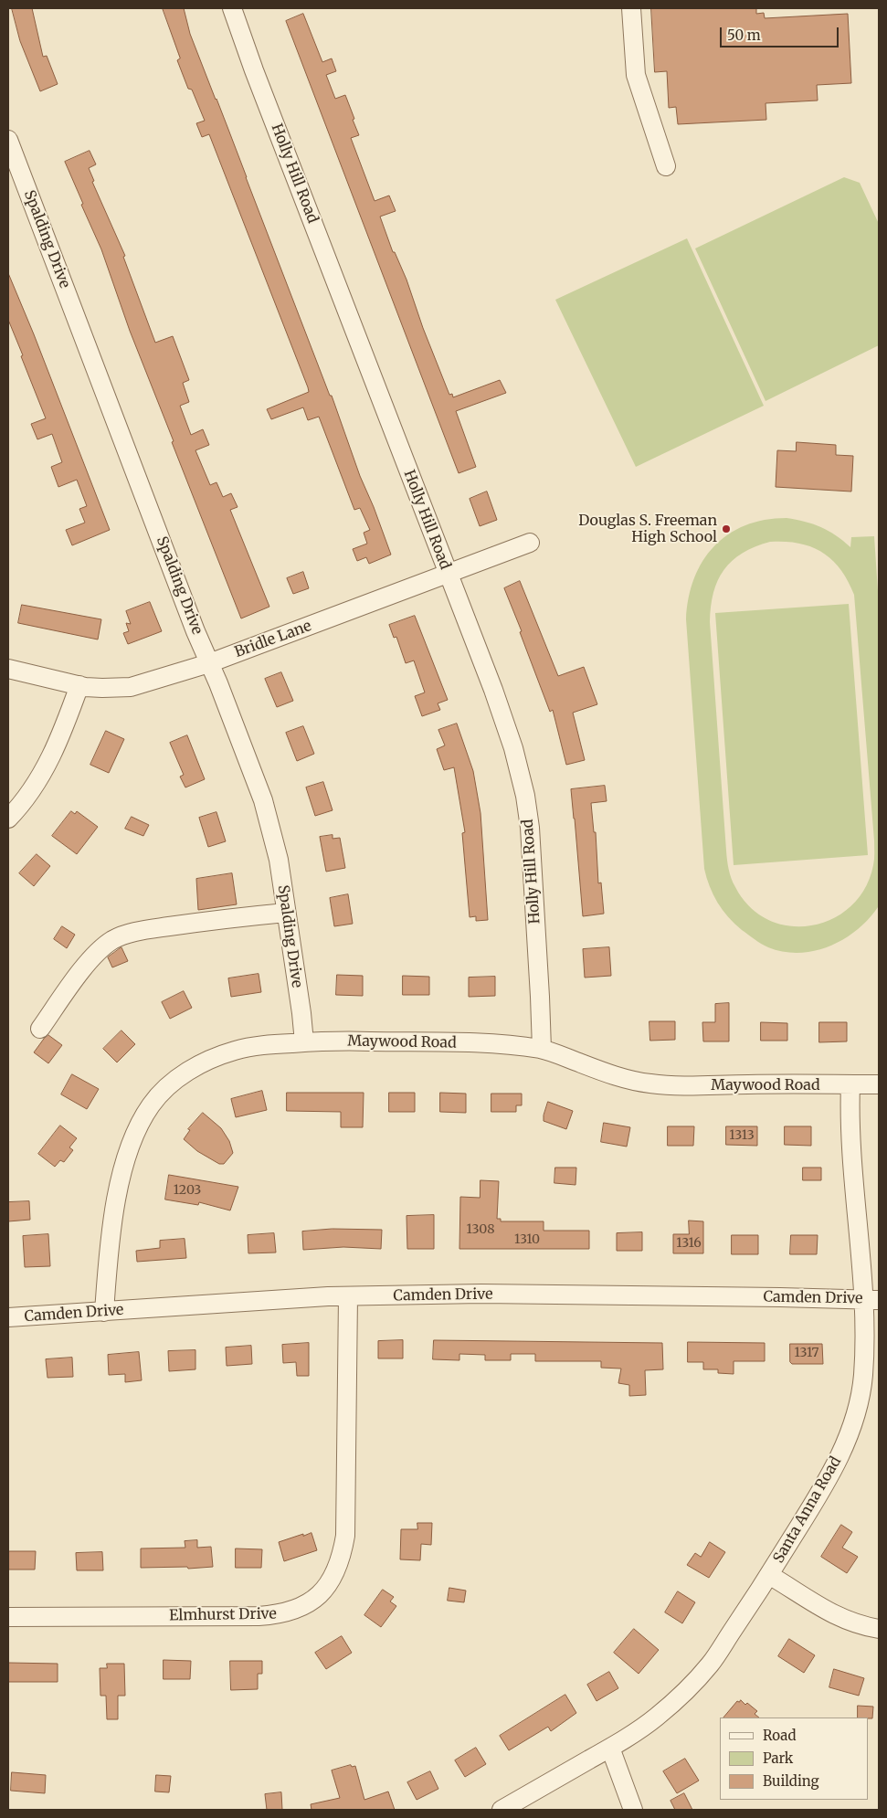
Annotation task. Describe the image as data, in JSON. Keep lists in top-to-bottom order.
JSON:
{
  "streets": {
    "street": [
      "Holly Hill Road",
      "Spalding Drive",
      "Bridle Lane",
      "Maywood Road",
      "Camden Drive",
      "Santa Anna Road",
      "Elmhurst Drive"
    ]
  },
  "crossings": [
    ["Holly Hill Road", "Bridle Lane"],
    ["Holly Hill Road", "Maywood Road"],
    ["Spalding Drive", "Bridle Lane"],
    ["Spalding Drive", "Maywood Road"],
    ["Maywood Road", "Camden Drive"],
    ["Maywood Road", "Santa Anna Road"],
    ["Camden Drive", "Santa Anna Road"],
    ["Camden Drive", "Elmhurst Drive"]
  ],
  "places": ["Douglas S. Freeman High School"],
  "house_numbers": [
    "1313",
    "1203",
    "1308",
    "1310",
    "1316",
    "1317"
  ],
  "legend": ["Road", "Park", "Building"],
  "scale_bar": "50 m"
}
